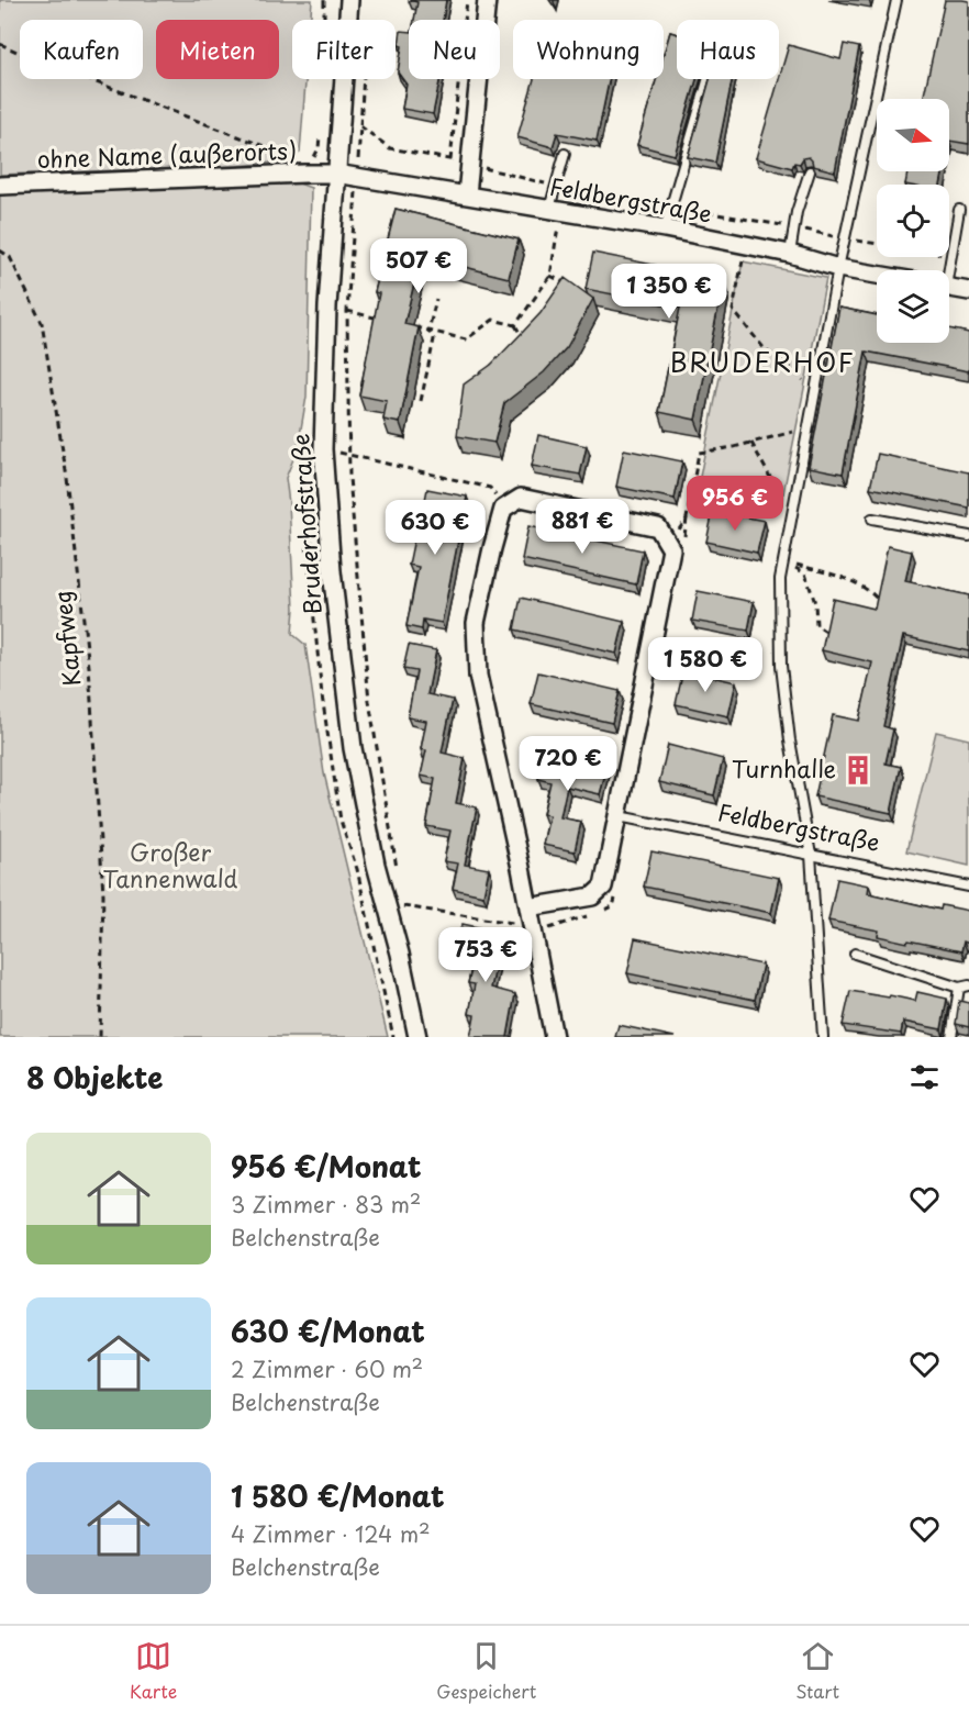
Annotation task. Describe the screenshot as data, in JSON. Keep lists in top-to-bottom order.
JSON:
{
  "streets": {
    "street": ["ohne Name (außerorts)", "Feldbergstraße", "Bruderhofstraße"],
    "path": ["Kapfweg"]
  },
  "crossings": [
    ["ohne Name (außerorts)", "Feldbergstraße"],
    ["ohne Name (außerorts)", "Bruderhofstraße"],
    ["Feldbergstraße", "Bruderhofstraße"]
  ],
  "districts": ["BRUDERHOF"],
  "parks": ["Großer Tannenwald"],
  "places": {
    "building": ["Turnhalle"]
  },
  "north": "right",
  "page": {
    "chip": [
      "Kaufen",
      "Mieten",
      "Filter",
      "Neu",
      "Wohnung",
      "Haus"
    ],
    "price": [
      "507 €",
      "1 350 €",
      "956 €",
      "881 €",
      "630 €",
      "1 580 €",
      "720 €",
      "753 €"
    ],
    "heading": "8 Objekte",
    "list": [
      {
        "name": "956 €/Monat",
        "note": "3 Zimmer · 83 m² · Belchenstraße"
      },
      {
        "name": "630 €/Monat",
        "note": "2 Zimmer · 60 m² · Belchenstraße"
      },
      {
        "name": "1 580 €/Monat",
        "note": "4 Zimmer · 124 m² · Belchenstraße"
      }
    ],
    "tabs": ["Karte", "Gespeichert", "Start"]
  }
}
